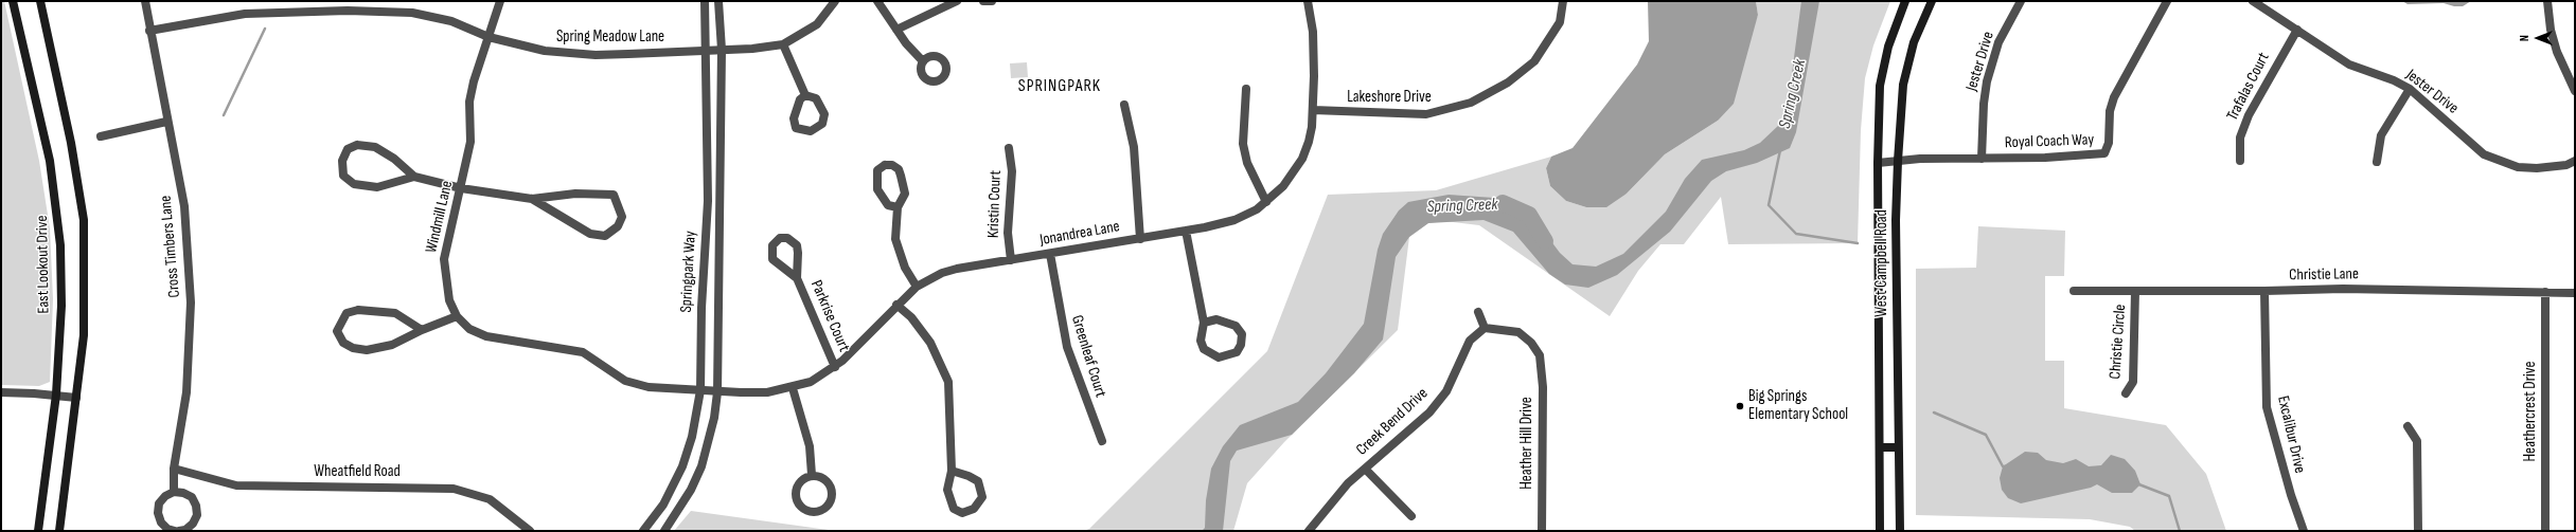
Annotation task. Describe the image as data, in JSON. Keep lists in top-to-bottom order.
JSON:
{
  "streets": {
    "main road": ["West Campbell Road", "East Lookout Drive"],
    "street": [
      "Spring Meadow Lane",
      "Jester Drive",
      "Trafalas Court",
      "Lakeshore Drive",
      "Royal Coach Way",
      "Kristin Court",
      "Windmill Lane",
      "Jonandrea Lane",
      "Cross Timbers Lane",
      "Springpark Way",
      "Christie Lane",
      "Parkrise Court",
      "Christie Circle",
      "Greenleaf Court",
      "Heathercrest Drive",
      "Creek Bend Drive",
      "Excalibur Drive",
      "Heather Hill Drive",
      "Wheatfield Road"
    ]
  },
  "crossings": [
    ["Spring Meadow Lane", "Windmill Lane"],
    ["Spring Meadow Lane", "Cross Timbers Lane"],
    ["Spring Meadow Lane", "Springpark Way"],
    ["Jester Drive", "Trafalas Court"],
    ["Jester Drive", "Royal Coach Way"],
    ["Lakeshore Drive", "Jonandrea Lane"],
    ["Royal Coach Way", "West Campbell Road"],
    ["Kristin Court", "Jonandrea Lane"],
    ["Windmill Lane", "Jonandrea Lane"],
    ["Windmill Lane", "Springpark Way"],
    ["Jonandrea Lane", "Springpark Way"],
    ["Jonandrea Lane", "Parkrise Court"],
    ["Jonandrea Lane", "Greenleaf Court"],
    ["Cross Timbers Lane", "Wheatfield Road"],
    ["Christie Lane", "Christie Circle"],
    ["Christie Lane", "Heathercrest Drive"],
    ["Christie Lane", "Excalibur Drive"],
    ["Creek Bend Drive", "Heather Hill Drive"]
  ],
  "districts": ["SPRINGPARK"],
  "water": ["Spring Creek"],
  "places": ["Big Springs Elementary School"],
  "north": "left"
}
